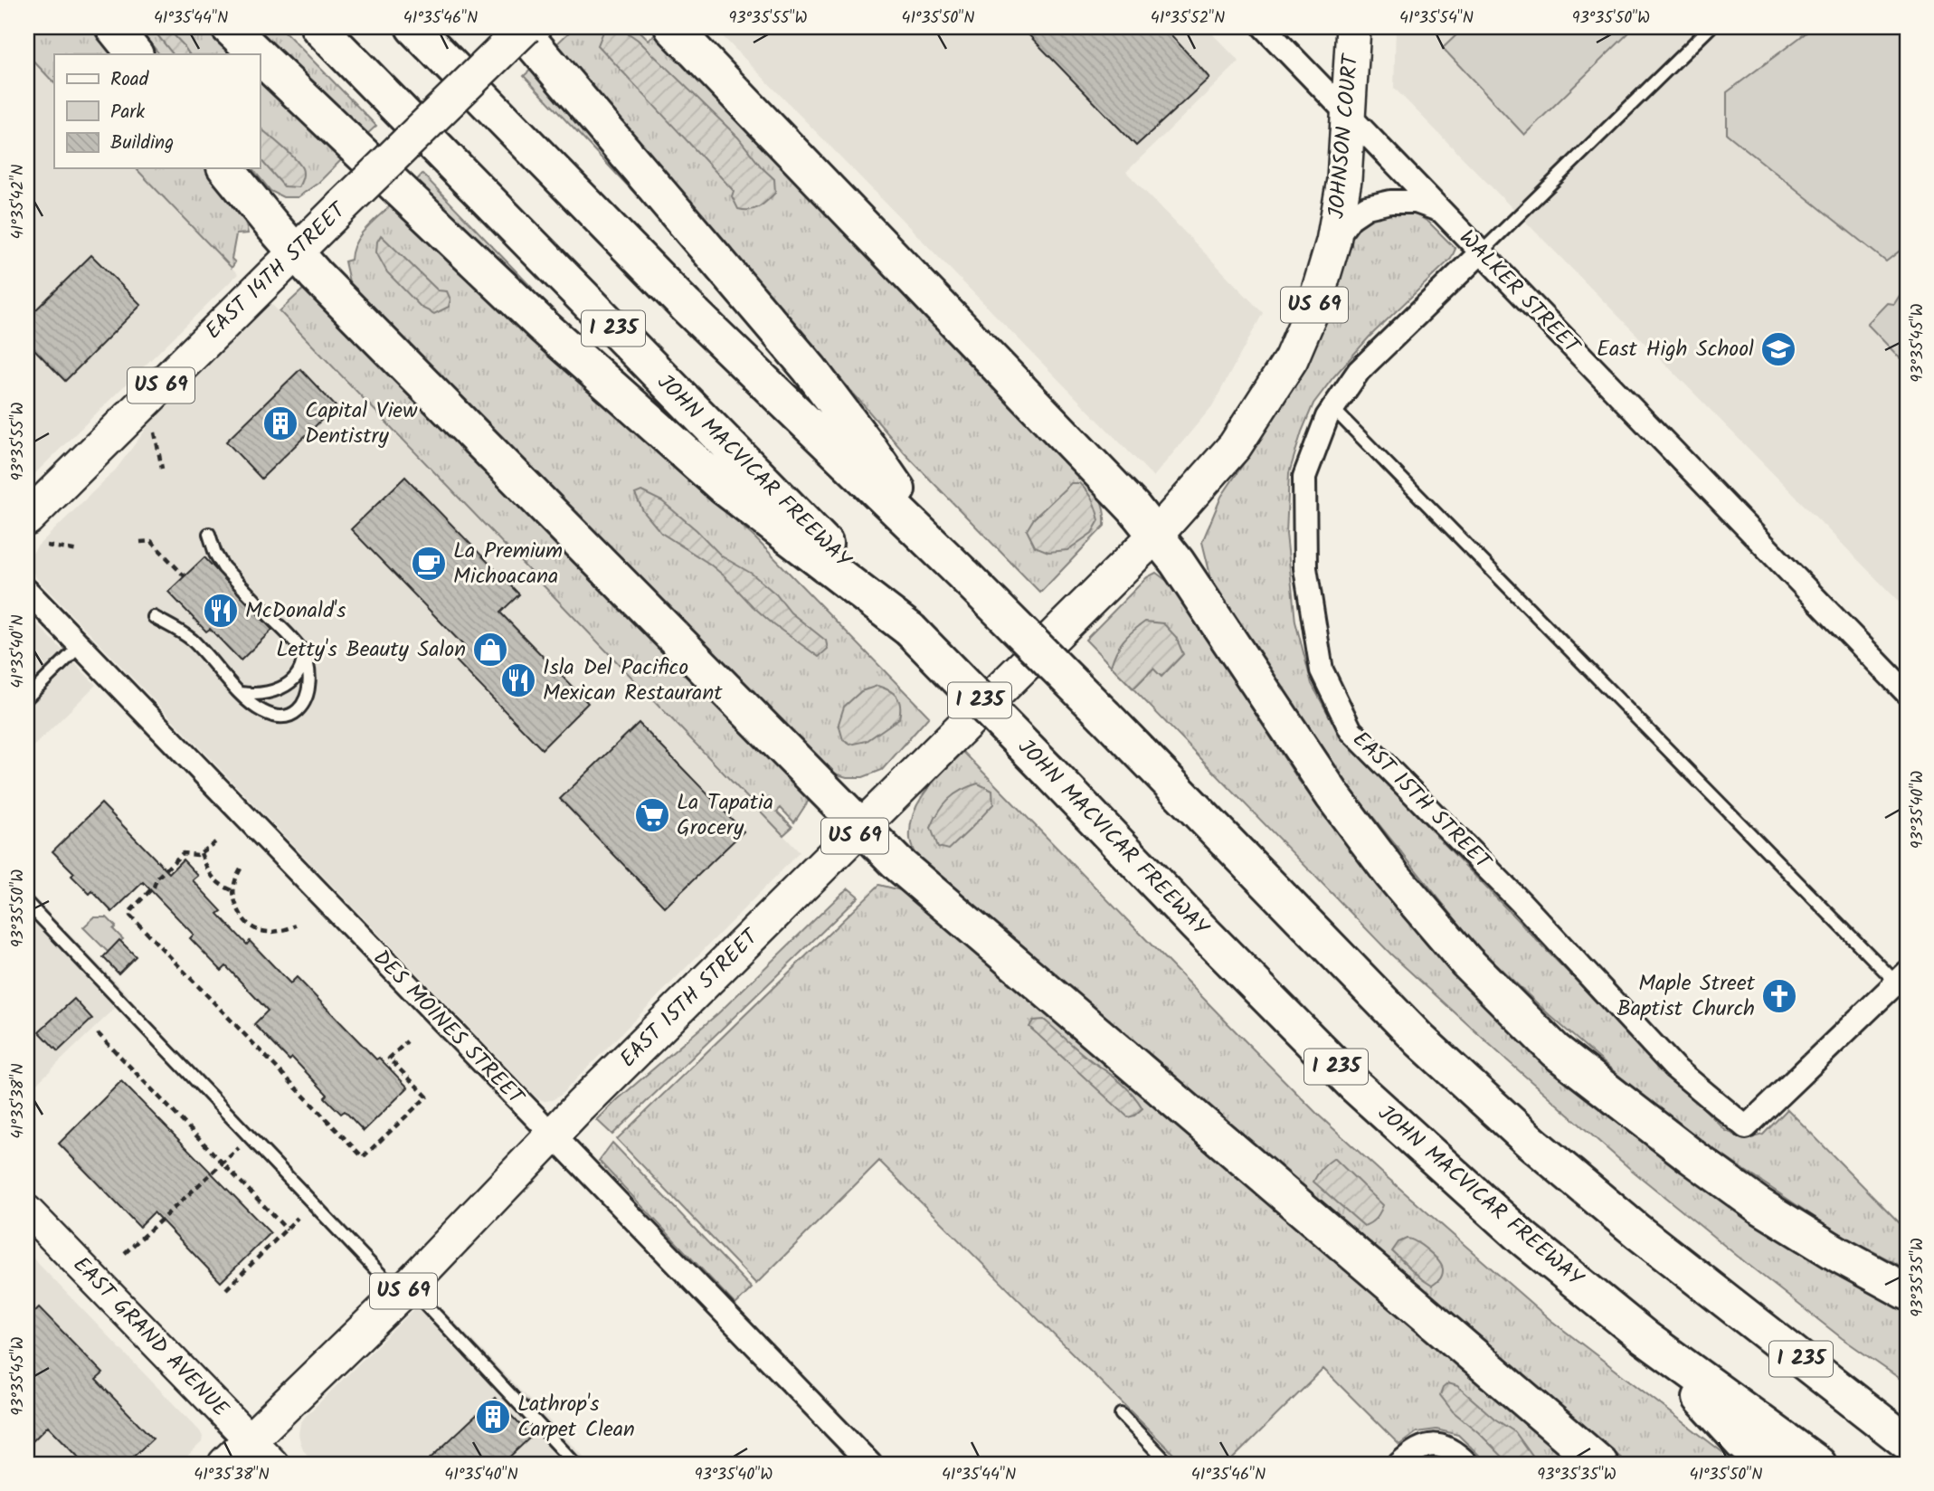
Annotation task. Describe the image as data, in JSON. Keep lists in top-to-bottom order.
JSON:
{
  "streets": {
    "highway": ["I 235", "JOHN MACVICAR FREEWAY"],
    "main road": [
      "JOHNSON COURT",
      "EAST 14TH STREET",
      "US 69",
      "EAST 15TH STREET",
      "EAST GRAND AVENUE"
    ],
    "street": ["WALKER STREET", "DES MOINES STREET"]
  },
  "crossings": [
    ["JOHNSON COURT", "WALKER STREET"],
    ["JOHNSON COURT", "EAST 15TH STREET"],
    ["WALKER STREET", "EAST 15TH STREET"],
    ["EAST 15TH STREET", "DES MOINES STREET"],
    ["EAST 15TH STREET", "EAST GRAND AVENUE"]
  ],
  "places": {
    "school or university": ["East High School"],
    "building": ["Capital View Dentistry", "Lathrop's Carpet Clean"],
    "cafe": ["La Premium Michoacana"],
    "restaurant": ["McDonald's", "Isla Del Pacifico Mexican Restaurant"],
    "shop": ["Letty's Beauty Salon"],
    "supermarket": ["La Tapatia Grocery"],
    "church": ["Maple Street Baptist Church"]
  },
  "legend": ["Road", "Park", "Building"],
  "coordinates": [
    "41°35'44\"N",
    "41°35'46\"N",
    "93°35'55\"W",
    "41°35'50\"N",
    "41°35'52\"N",
    "41°35'54\"N",
    "93°35'50\"W",
    "41°35'42\"N",
    "93°35'45\"W",
    "41°35'40\"N",
    "93°35'40\"W",
    "41°35'38\"N",
    "93°35'35\"W"
  ]
}
